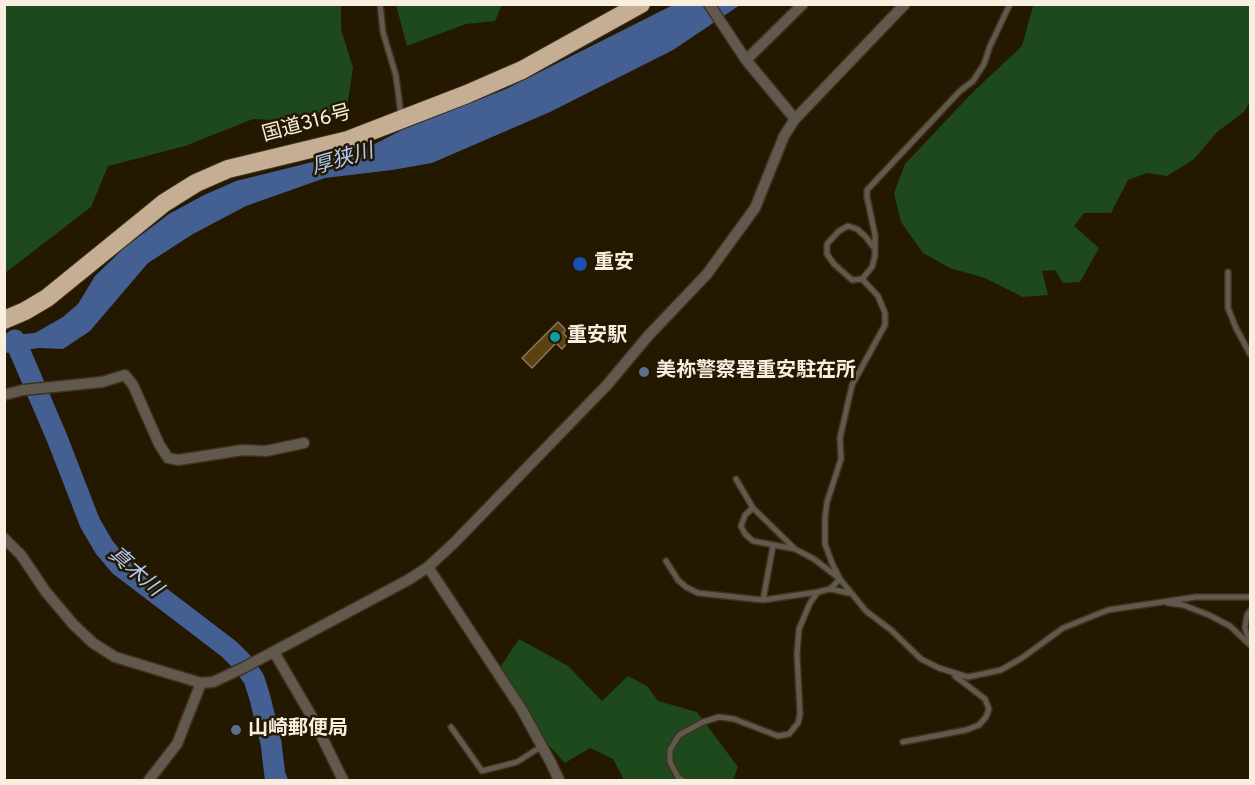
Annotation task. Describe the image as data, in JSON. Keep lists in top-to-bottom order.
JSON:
{
  "streets": {
    "highway": ["国道316号"]
  },
  "water": ["厚狭川", "真木川"],
  "places": [
    "重安",
    "重安駅",
    "美祢警察署重安駐在所",
    "山崎郵便局"
  ]
}
